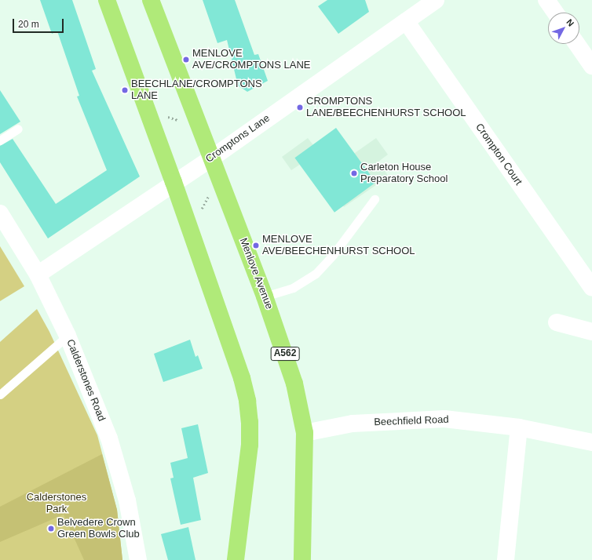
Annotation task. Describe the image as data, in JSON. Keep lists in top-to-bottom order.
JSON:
{
  "streets": {
    "highway": ["Menlove Avenue", "A562"],
    "street": [
      "Cromptons Lane",
      "Crompton Court",
      "Calderstones Road",
      "Beechfield Road"
    ]
  },
  "crossings": [
    ["Cromptons Lane", "Crompton Court"],
    ["Cromptons Lane", "Menlove Avenue"],
    ["Cromptons Lane", "Calderstones Road"],
    ["Menlove Avenue", "Beechfield Road"]
  ],
  "parks": ["Calderstones Park"],
  "places": [
    "MENLOVE AVE/CROMPTONS LANE",
    "BEECHLANE/CROMPTONS LANE",
    "CROMPTONS LANE/BEECHENHURST SCHOOL",
    "Carleton House Preparatory School",
    "MENLOVE AVE/BEECHENHURST SCHOOL",
    "Belvedere Crown Green Bowls Club"
  ],
  "scale_bar": "20 m",
  "north": "top right"
}
